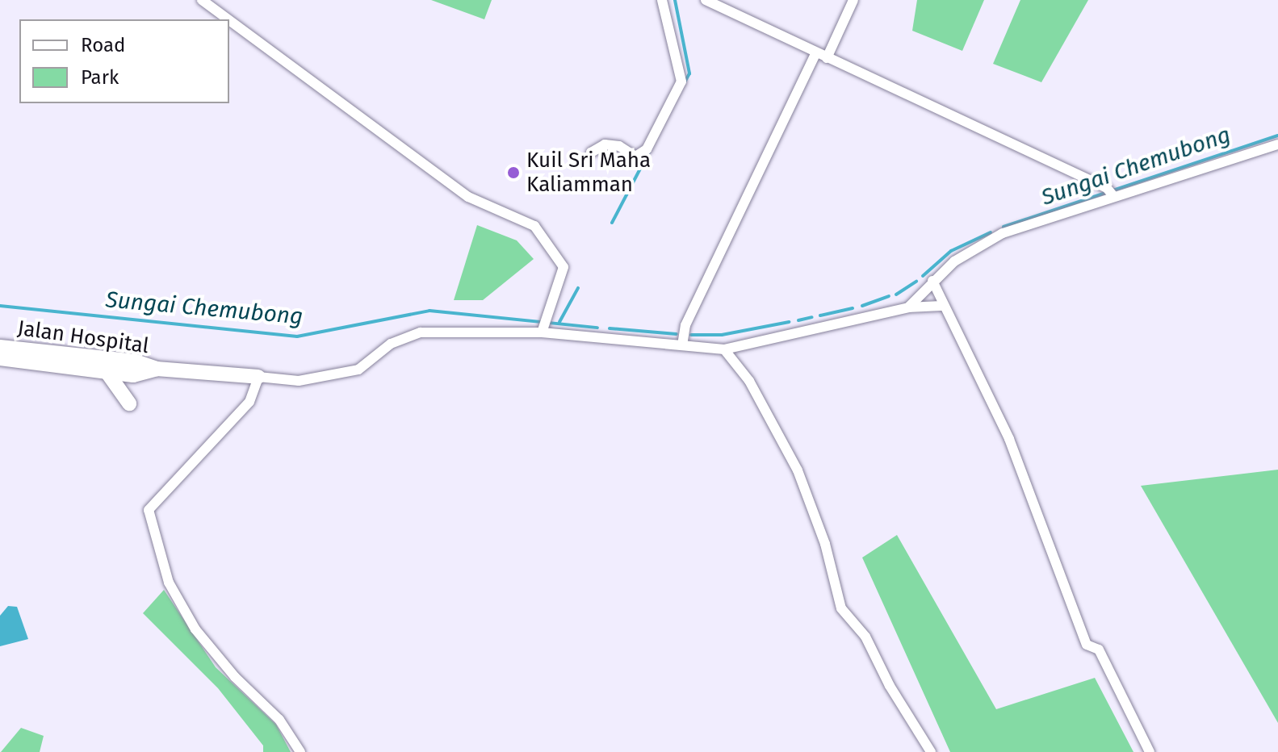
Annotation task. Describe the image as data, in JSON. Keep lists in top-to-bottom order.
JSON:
{
  "streets": {
    "main road": ["Jalan Hospital"]
  },
  "water": ["Sungai Chemubong"],
  "places": ["Kuil Sri Maha Kaliamman"],
  "legend": ["Road", "Park"]
}
